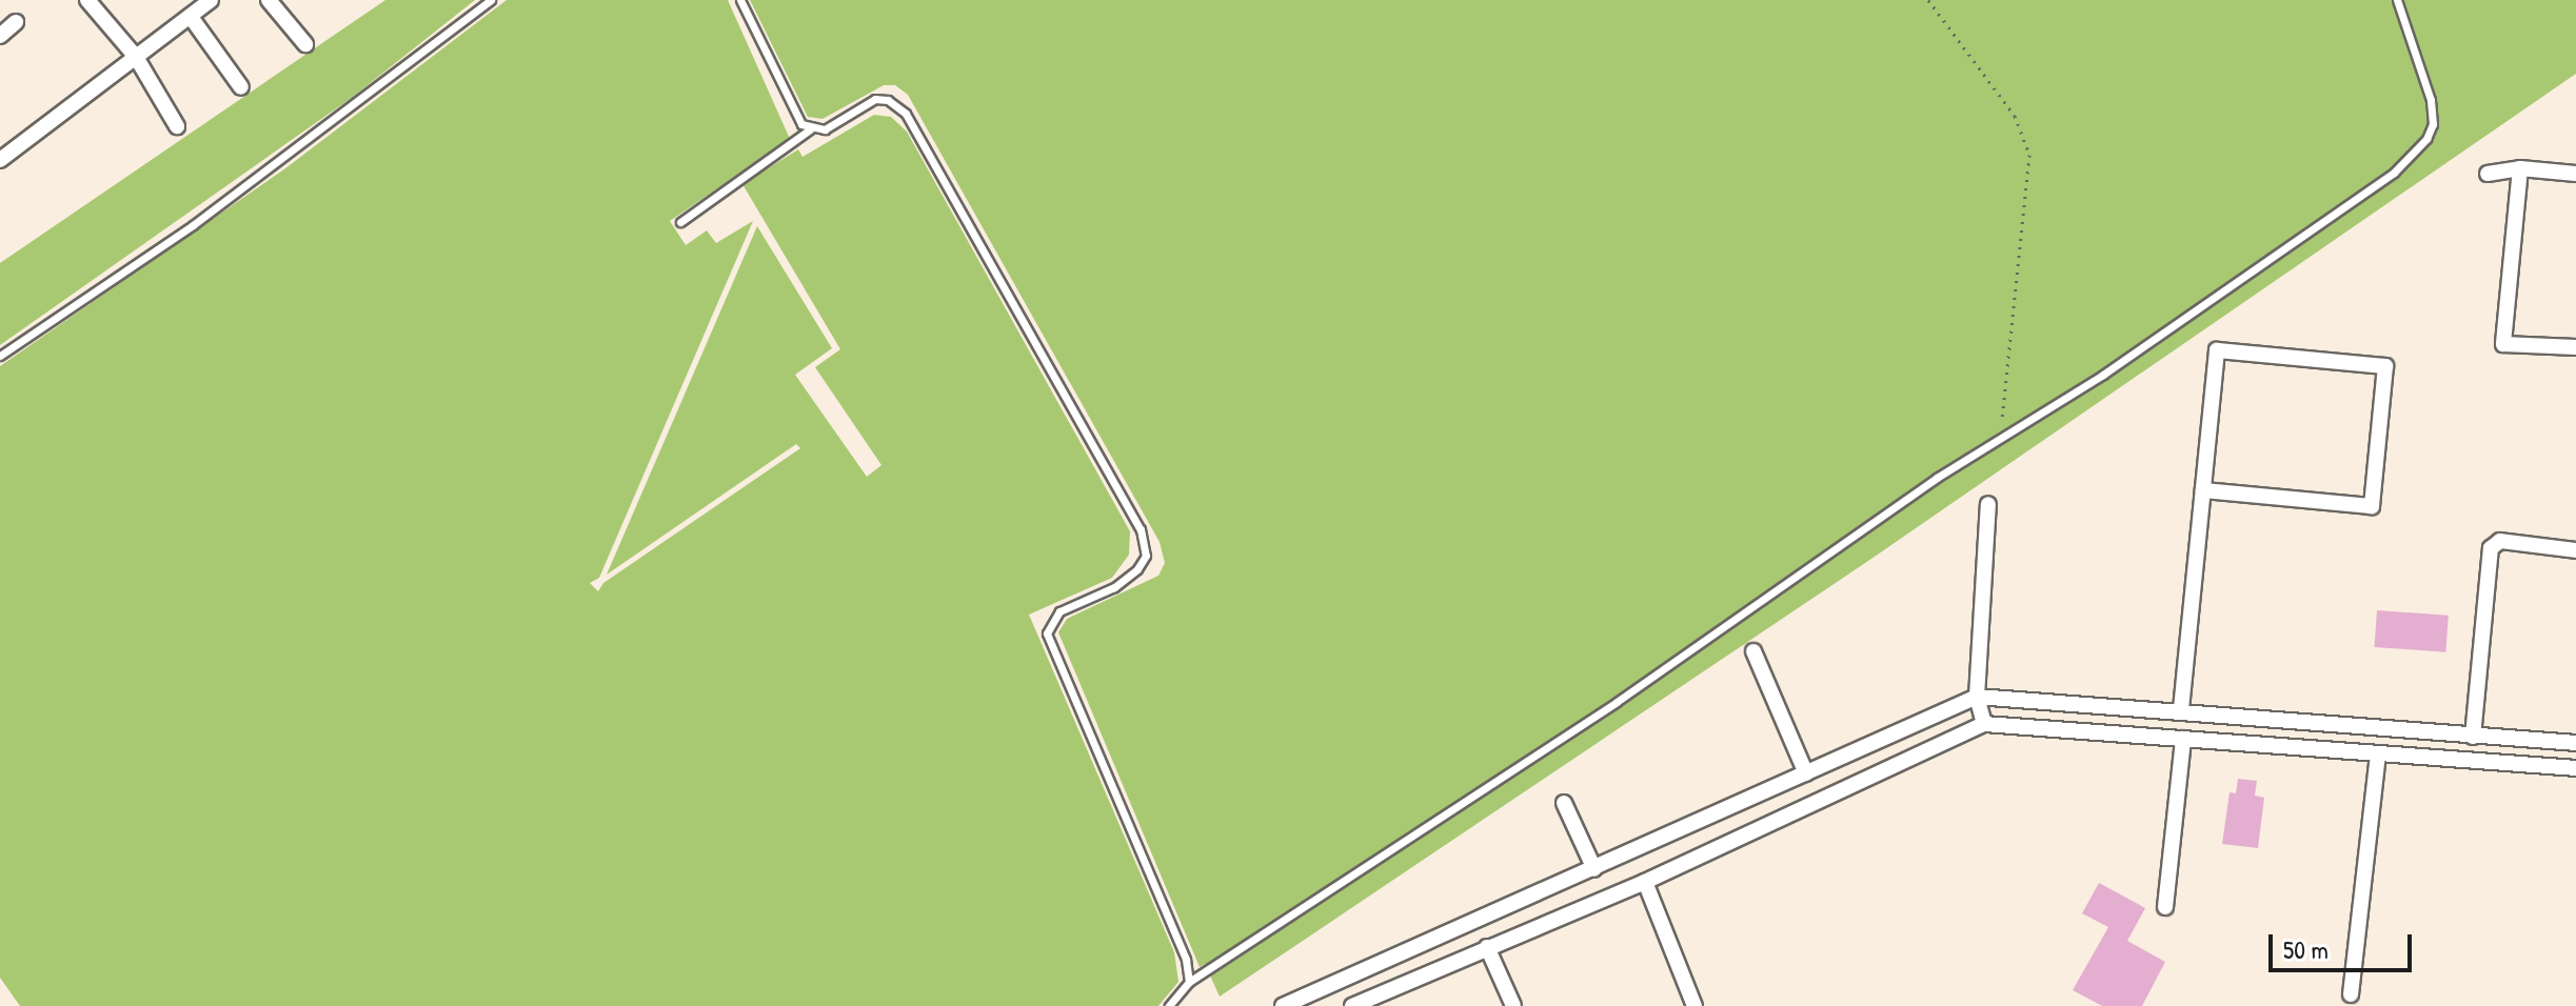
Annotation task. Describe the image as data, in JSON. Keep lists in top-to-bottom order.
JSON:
{
  "scale_bar": "50 m"
}
